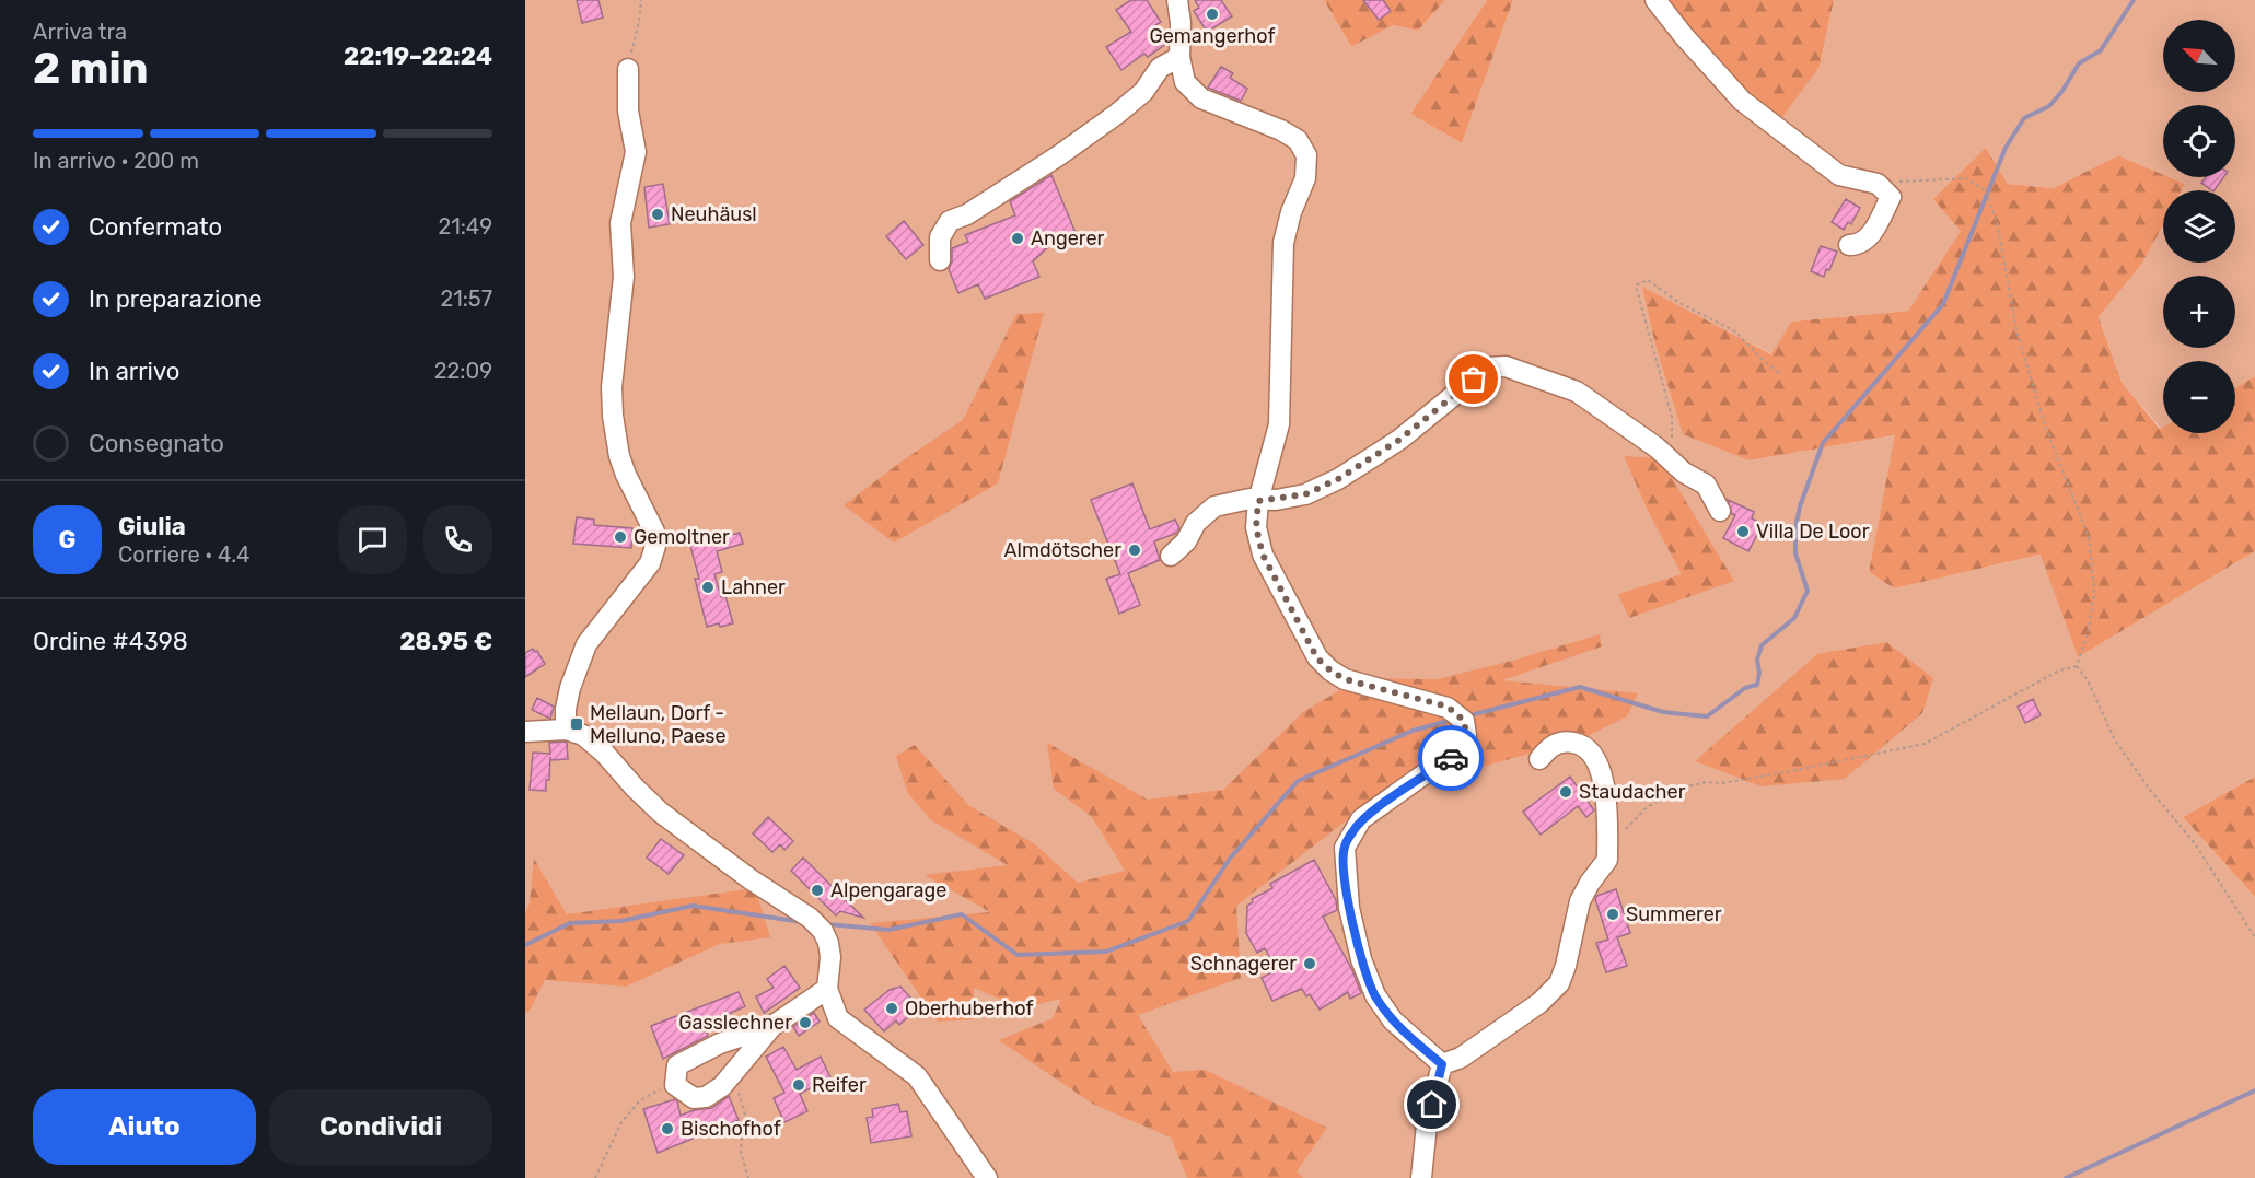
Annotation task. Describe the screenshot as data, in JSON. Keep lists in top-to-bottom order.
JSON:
{
  "places": {
    "other": [
      "Gemangerhof",
      "Neuhäusl",
      "Angerer",
      "Villa De Loor",
      "Gemoltner",
      "Almdötscher",
      "Lahner",
      "Staudacher",
      "Alpengarage",
      "Summerer",
      "Schnagerer",
      "Oberhuberhof",
      "Gasslechner",
      "Reifer",
      "Bischofhof"
    ],
    "transit": ["Mellaun, Dorf - Melluno, Paese"]
  },
  "north": "top left",
  "page": {
    "heading": ["2 min", "Arriva tra", "22:19–22:24"],
    "panel": [
      "Giulia",
      "Corriere · 4.4",
      "Ordine #4398",
      "28.95 €"
    ],
    "map_buttons": ["+", "−"],
    "bar": "In arrivo · 200 m",
    "list": [
      ["Confermato", "21:49"],
      ["In preparazione", "21:57"],
      ["In arrivo", "22:09"],
      "Consegnato"
    ],
    "round": "G",
    "buttons": ["Aiuto", "Condividi"]
  }
}
